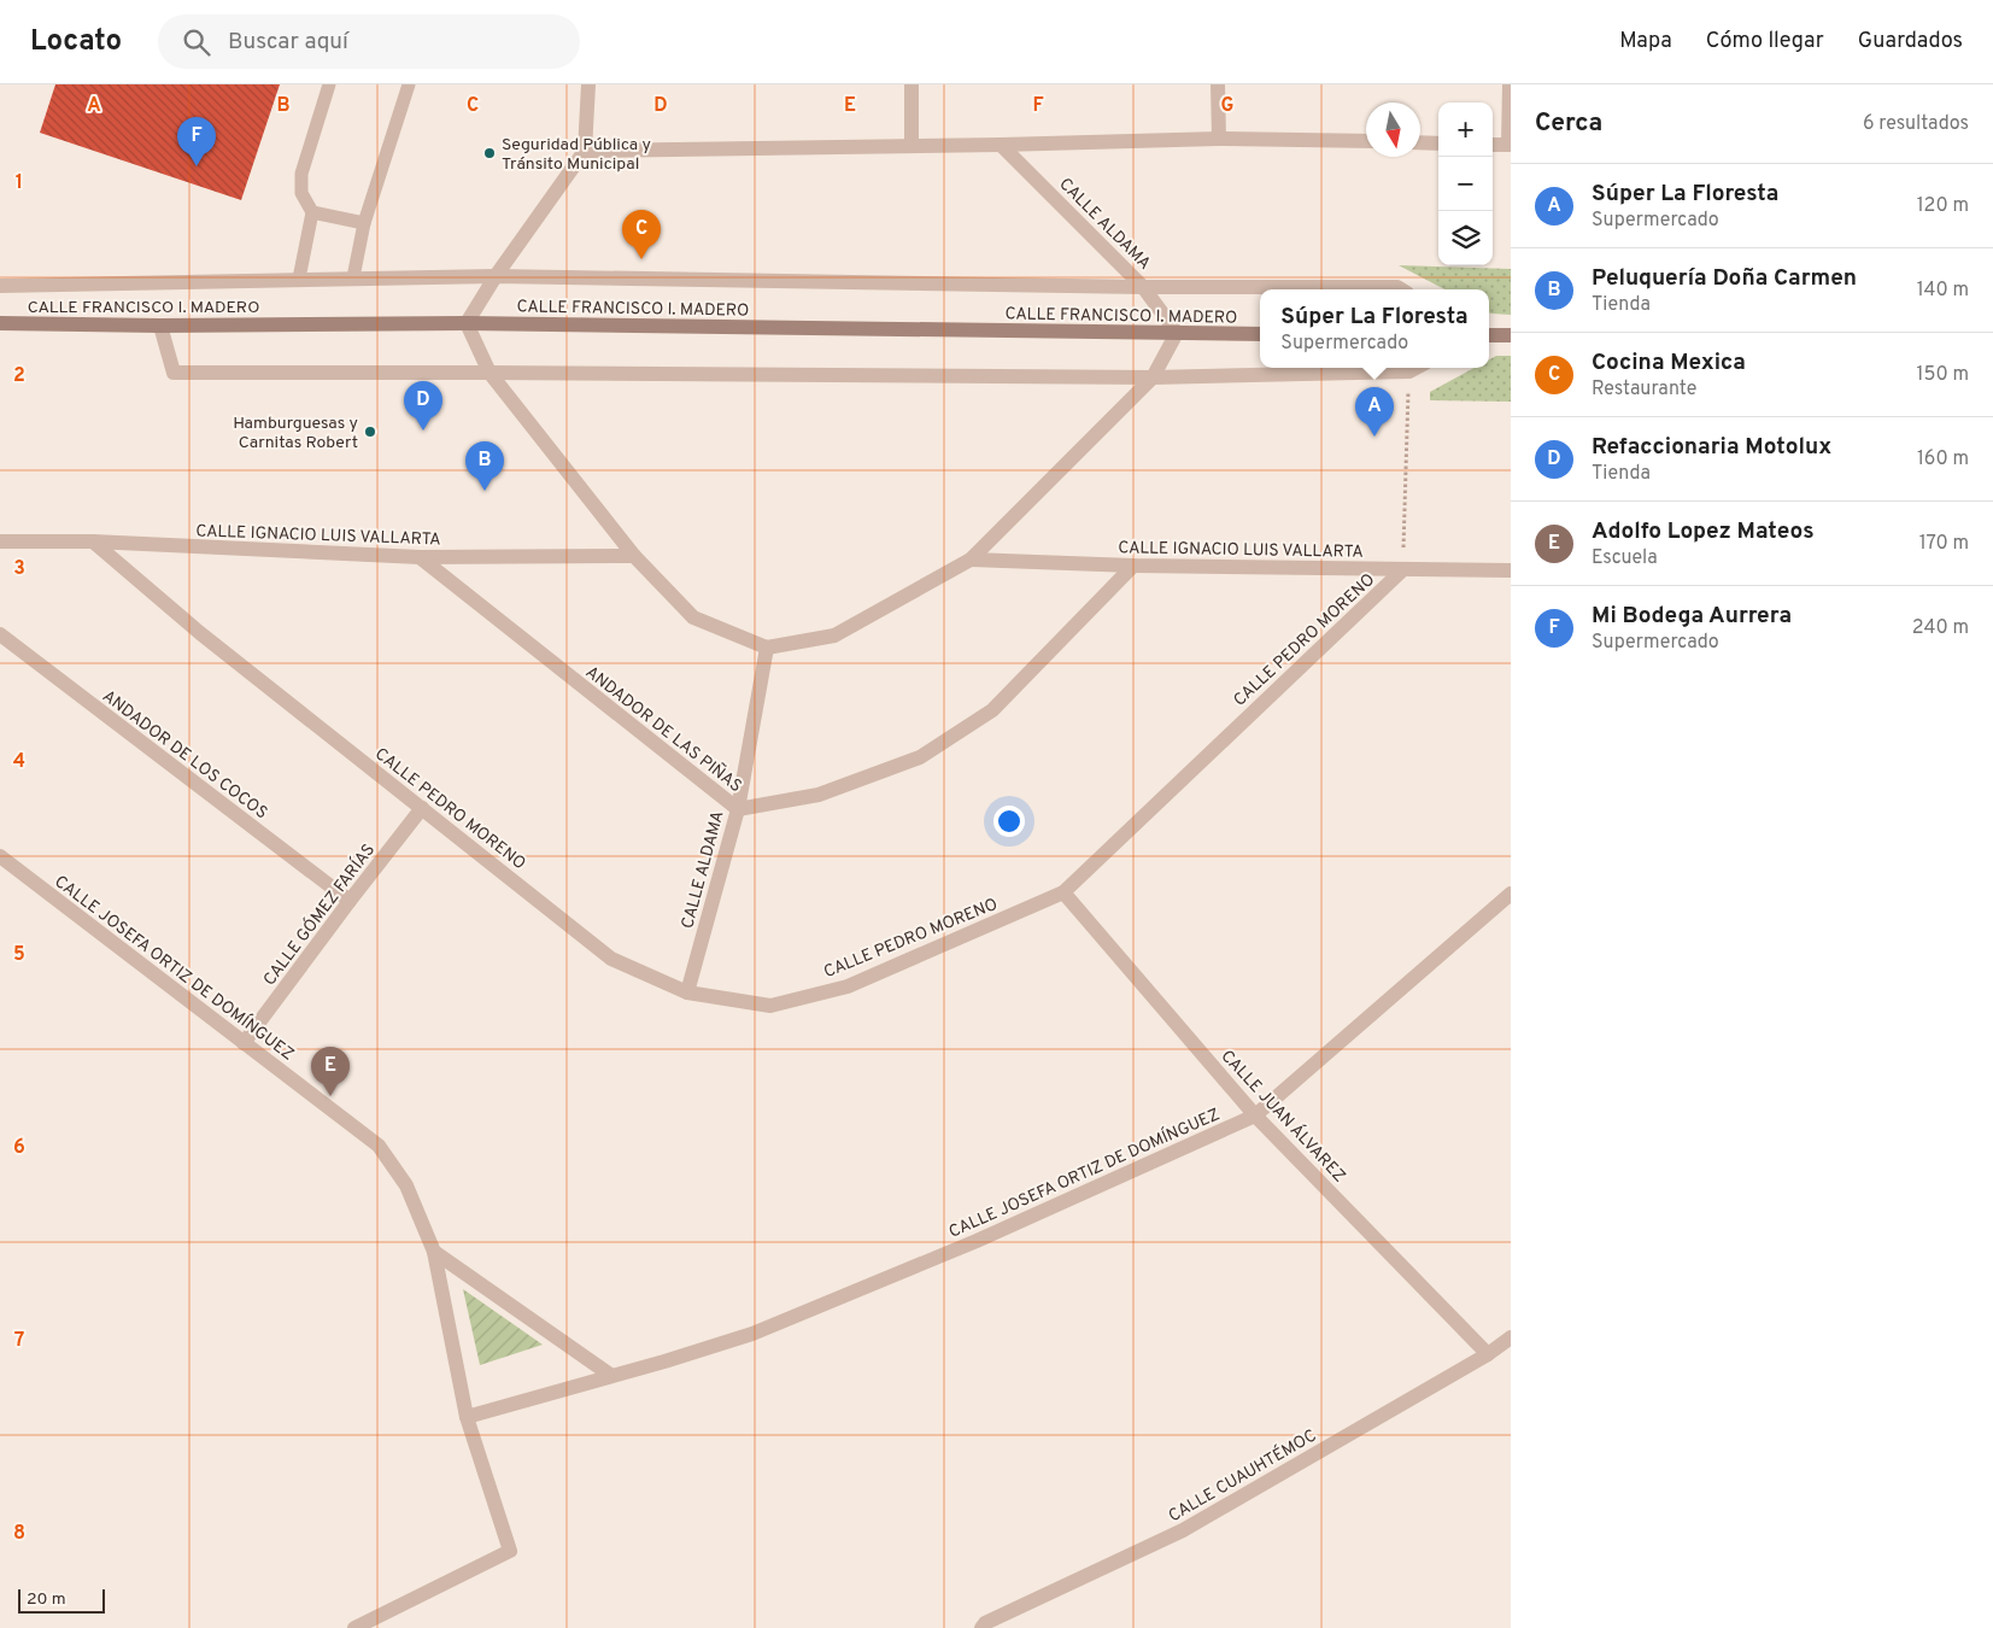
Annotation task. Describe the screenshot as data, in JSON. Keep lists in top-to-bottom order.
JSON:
{
  "streets": {
    "street": [
      "CALLE ALDAMA",
      "CALLE FRANCISCO I. MADERO",
      "CALLE IGNACIO LUIS VALLARTA",
      "CALLE PEDRO MORENO",
      "ANDADOR DE LAS PIÑAS",
      "ANDADOR DE LOS COCOS",
      "CALLE GÓMEZ FARÍAS",
      "CALLE JOSEFA ORTIZ DE DOMÍNGUEZ",
      "CALLE JUAN ÁLVAREZ",
      "CALLE CUAUHTÉMOC"
    ]
  },
  "crossings": [
    ["CALLE ALDAMA", "CALLE FRANCISCO I. MADERO"],
    ["CALLE ALDAMA", "CALLE PEDRO MORENO"],
    ["CALLE ALDAMA", "ANDADOR DE LAS PIÑAS"],
    ["CALLE IGNACIO LUIS VALLARTA", "CALLE PEDRO MORENO"],
    ["CALLE IGNACIO LUIS VALLARTA", "ANDADOR DE LAS PIÑAS"],
    ["CALLE PEDRO MORENO", "CALLE GÓMEZ FARÍAS"],
    ["CALLE PEDRO MORENO", "CALLE JUAN ÁLVAREZ"],
    ["ANDADOR DE LOS COCOS", "CALLE GÓMEZ FARÍAS"],
    ["CALLE GÓMEZ FARÍAS", "CALLE JOSEFA ORTIZ DE DOMÍNGUEZ"],
    ["CALLE JOSEFA ORTIZ DE DOMÍNGUEZ", "CALLE JUAN ÁLVAREZ"],
    ["CALLE JUAN ÁLVAREZ", "CALLE CUAUHTÉMOC"]
  ],
  "places": ["Seguridad Pública y Tránsito Municipal", "Hamburguesas y Carnitas Robert"],
  "scale_bar": "20 m",
  "north": "bottom",
  "page": {
    "header": "Locato",
    "search": "Buscar aquí",
    "nav": ["Mapa", "Cómo llegar", "Guardados"],
    "heading": ["Cerca", "6 resultados"],
    "map_buttons": ["+", "−"],
    "pins": [
      "F",
      "C",
      "D",
      "A",
      "B",
      "E"
    ],
    "list": [
      {
        "mark": "A",
        "name": "Súper La Floresta",
        "note": "Supermercado",
        "value": "120 m"
      },
      {
        "mark": "B",
        "name": "Peluquería Doña Carmen",
        "note": "Tienda",
        "value": "140 m"
      },
      {
        "mark": "C",
        "name": "Cocina Mexica",
        "note": "Restaurante",
        "value": "150 m"
      },
      {
        "mark": "D",
        "name": "Refaccionaria Motolux",
        "note": "Tienda",
        "value": "160 m"
      },
      {
        "mark": "E",
        "name": "Adolfo Lopez Mateos",
        "note": "Escuela",
        "value": "170 m"
      },
      {
        "mark": "F",
        "name": "Mi Bodega Aurrera",
        "note": "Supermercado",
        "value": "240 m"
      }
    ],
    "popup": ["Súper La Floresta", "Supermercado"],
    "scale": "20 m"
  },
  "grid": {
    "columns": [
      "A",
      "B",
      "C",
      "D",
      "E",
      "F",
      "G"
    ],
    "rows": [
      "1",
      "2",
      "3",
      "4",
      "5",
      "6",
      "7",
      "8"
    ]
  }
}
